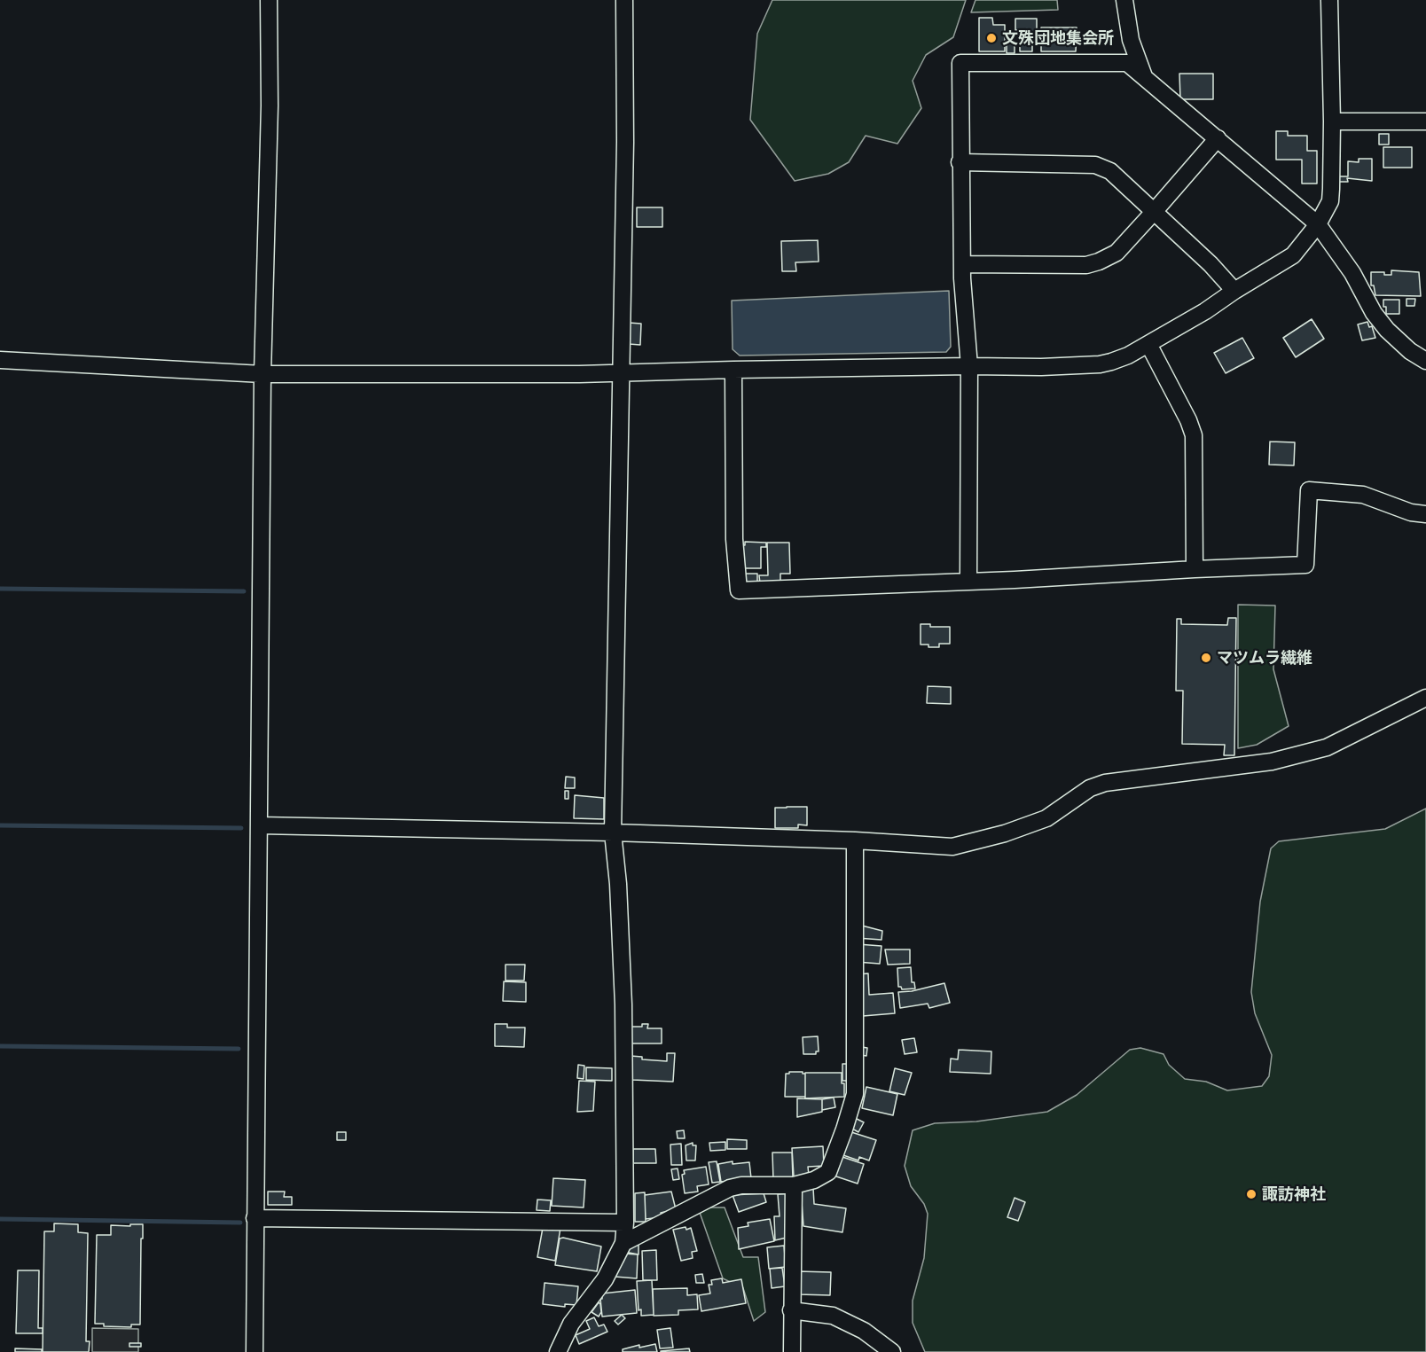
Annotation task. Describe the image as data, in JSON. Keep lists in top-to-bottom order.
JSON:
{
  "places": ["文殊団地集会所", "マツムラ繊維", "諏訪神社"]
}
